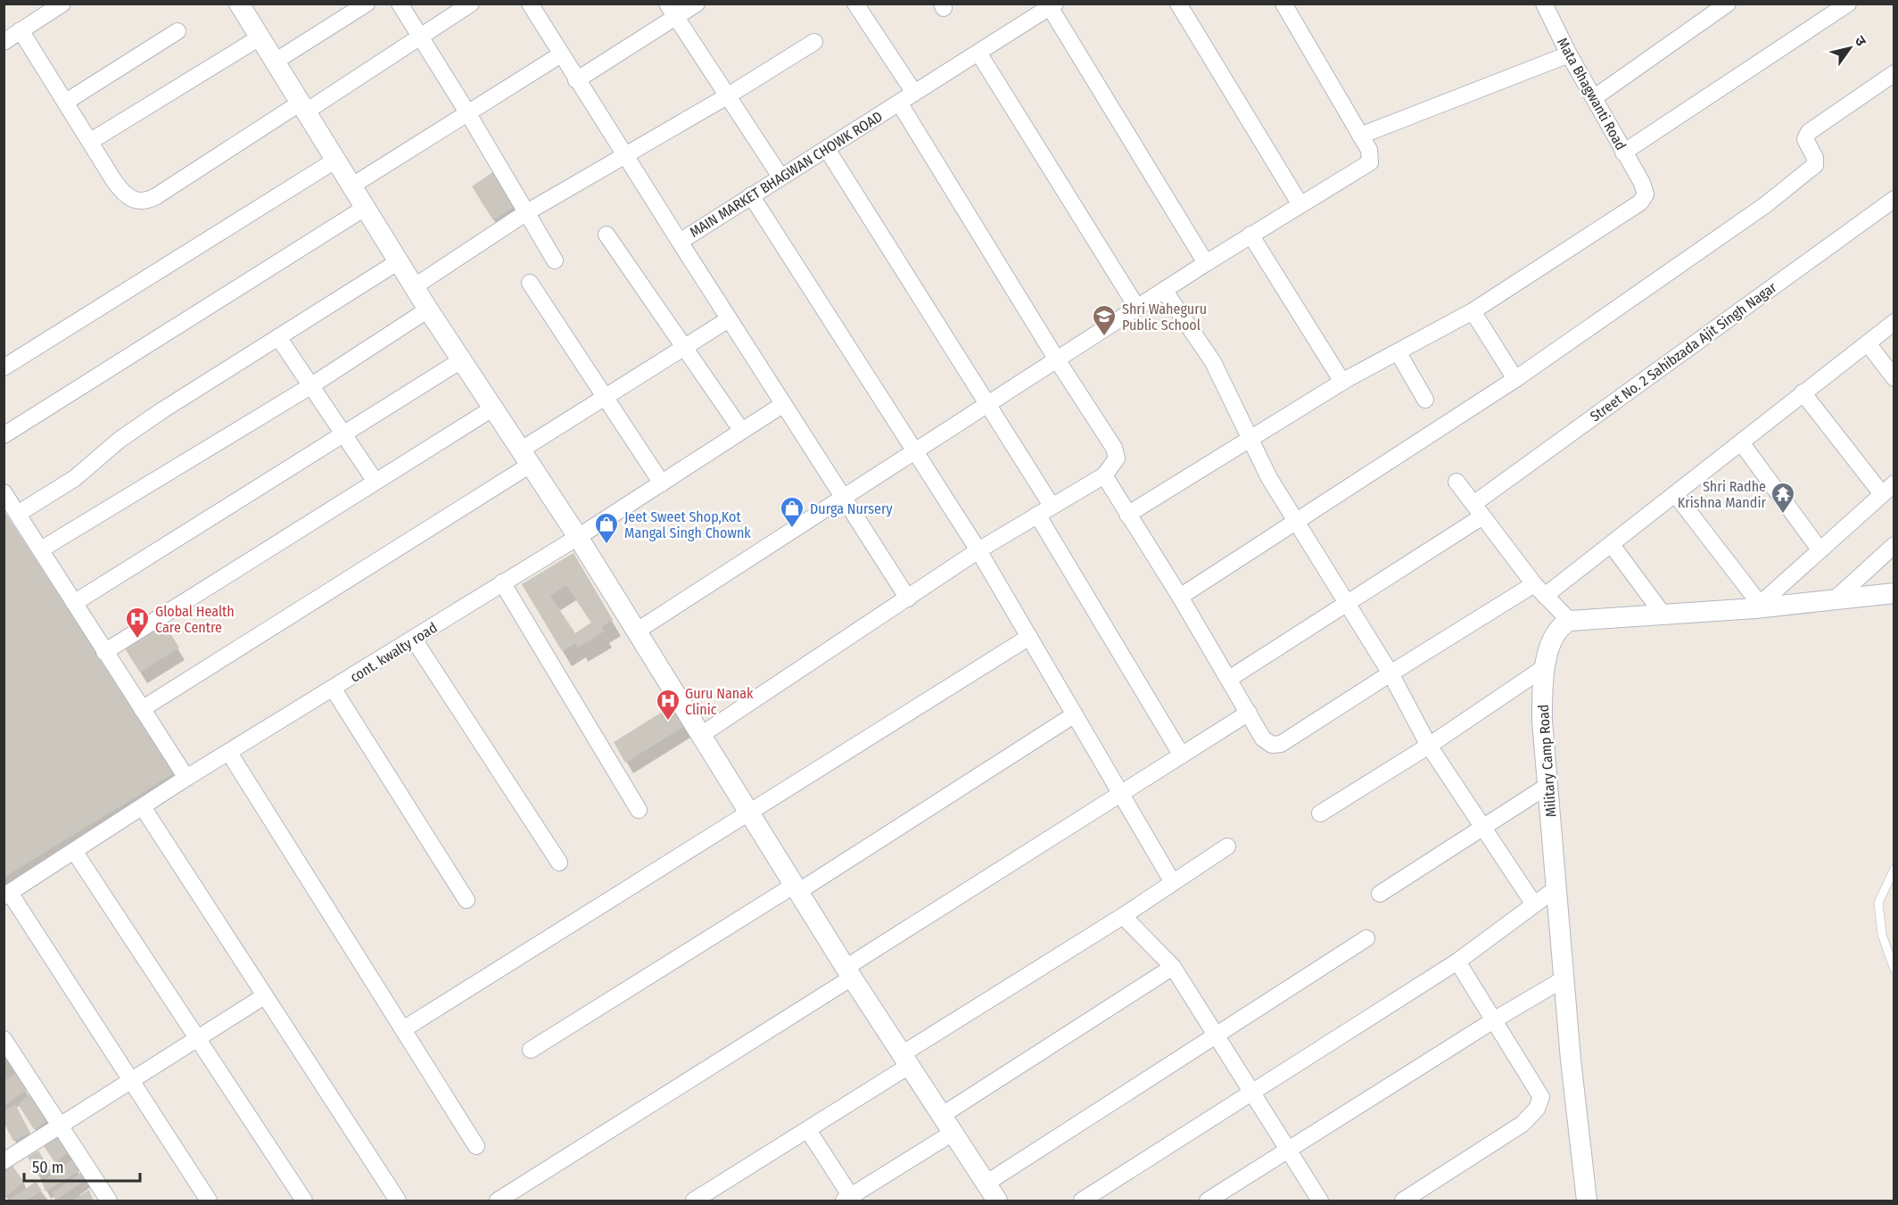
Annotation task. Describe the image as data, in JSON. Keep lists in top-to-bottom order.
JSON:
{
  "streets": {
    "street": [
      "Mata Bhagwanti Road",
      "MAIN MARKET BHAGWAN CHOWK ROAD",
      "Street No. 2 Sahibzada Ajit Singh Nagar",
      "cont. kwalty road",
      "Military Camp Road"
    ]
  },
  "crossings": [
    ["MAIN MARKET BHAGWAN CHOWK ROAD", "cont. kwalty road"]
  ],
  "places": {
    "school or university": ["Shri Waheguru Public School"],
    "temple": ["Shri Radhe Krishna Mandir"],
    "shop": ["Durga Nursery", "Jeet Sweet Shop,Kot Mangal Singh Chownk"],
    "hospital": ["Global Health Care Centre", "Guru Nanak Clinic"]
  },
  "scale_bar": "50 m",
  "north": "top right"
}
